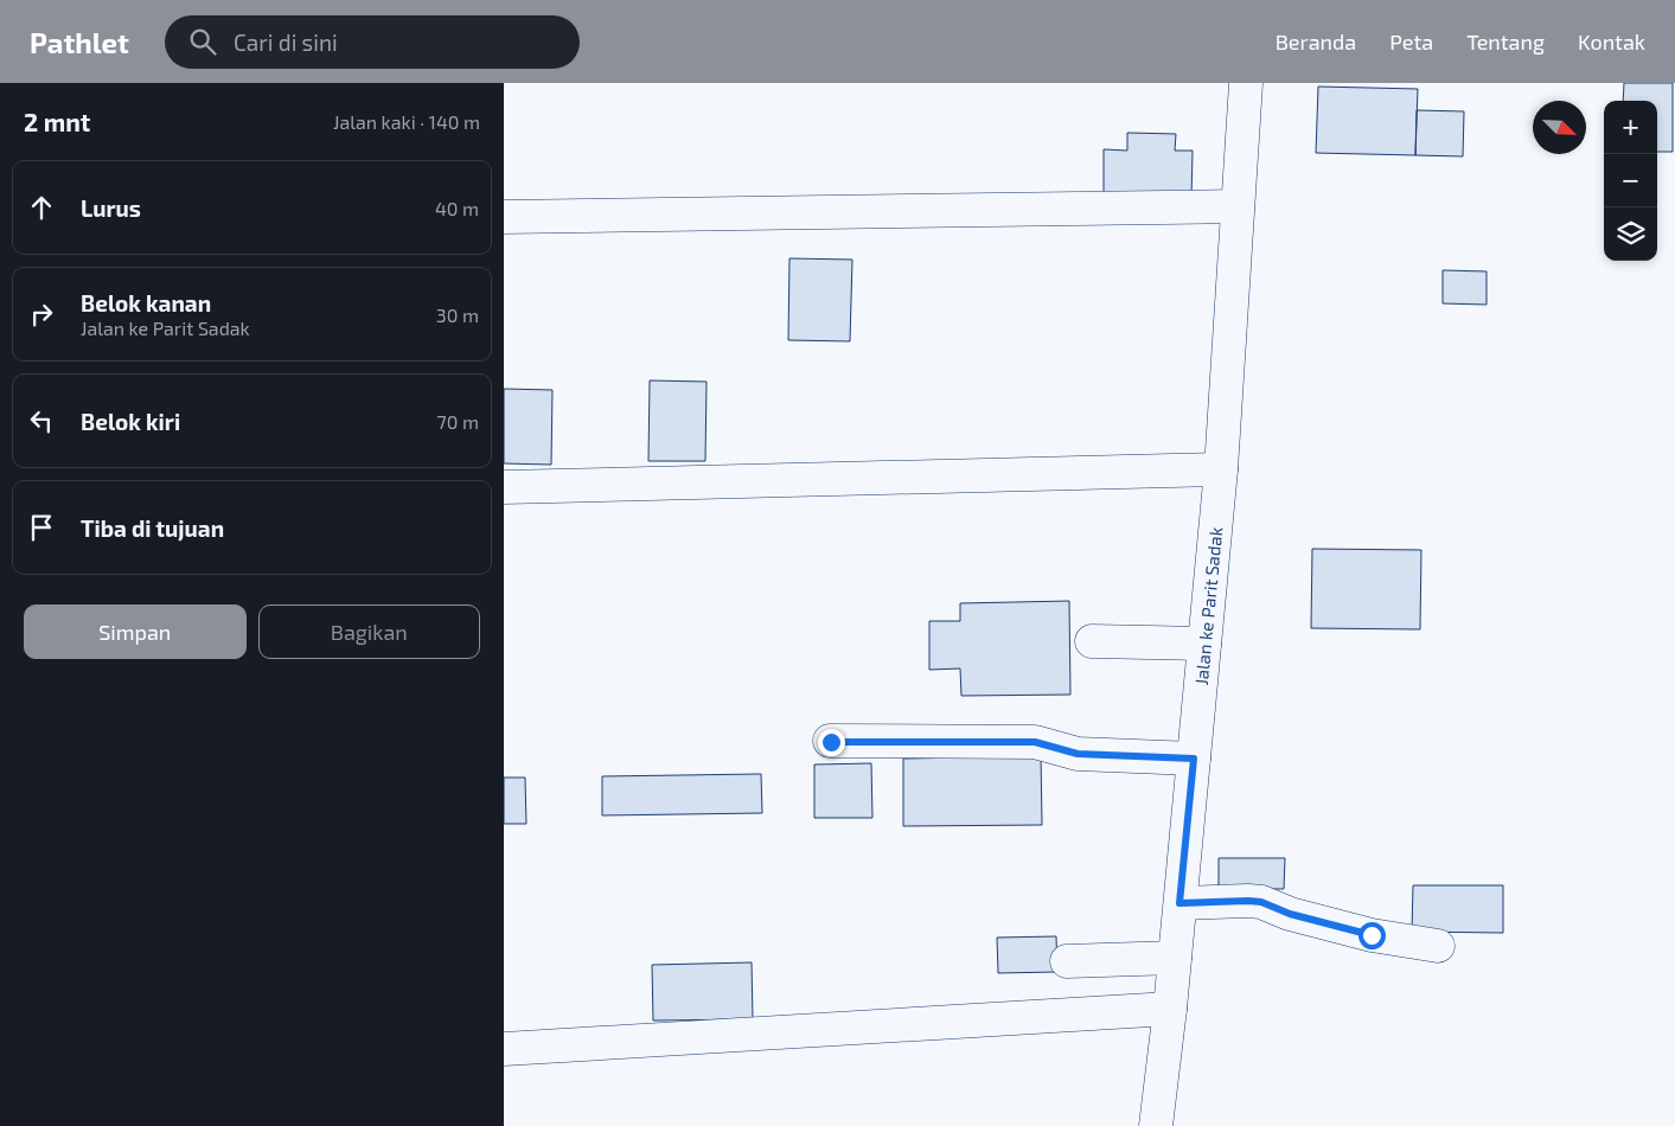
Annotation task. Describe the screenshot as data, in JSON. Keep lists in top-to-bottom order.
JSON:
{
  "streets": {
    "street": ["Jalan ke Parit Sadak"]
  },
  "north": "bottom right",
  "page": {
    "header": "Pathlet",
    "search": "Cari di sini",
    "nav": [
      "Beranda",
      "Peta",
      "Tentang",
      "Kontak"
    ],
    "heading": ["2 mnt", "Jalan kaki · 140 m"],
    "map_buttons": ["+", "−"],
    "list": [
      ["Lurus", "40 m"],
      ["Belok kanan", "Jalan ke Parit Sadak", "30 m"],
      ["Belok kiri", "70 m"],
      "Tiba di tujuan"
    ],
    "buttons": ["Simpan", "Bagikan"]
  }
}
